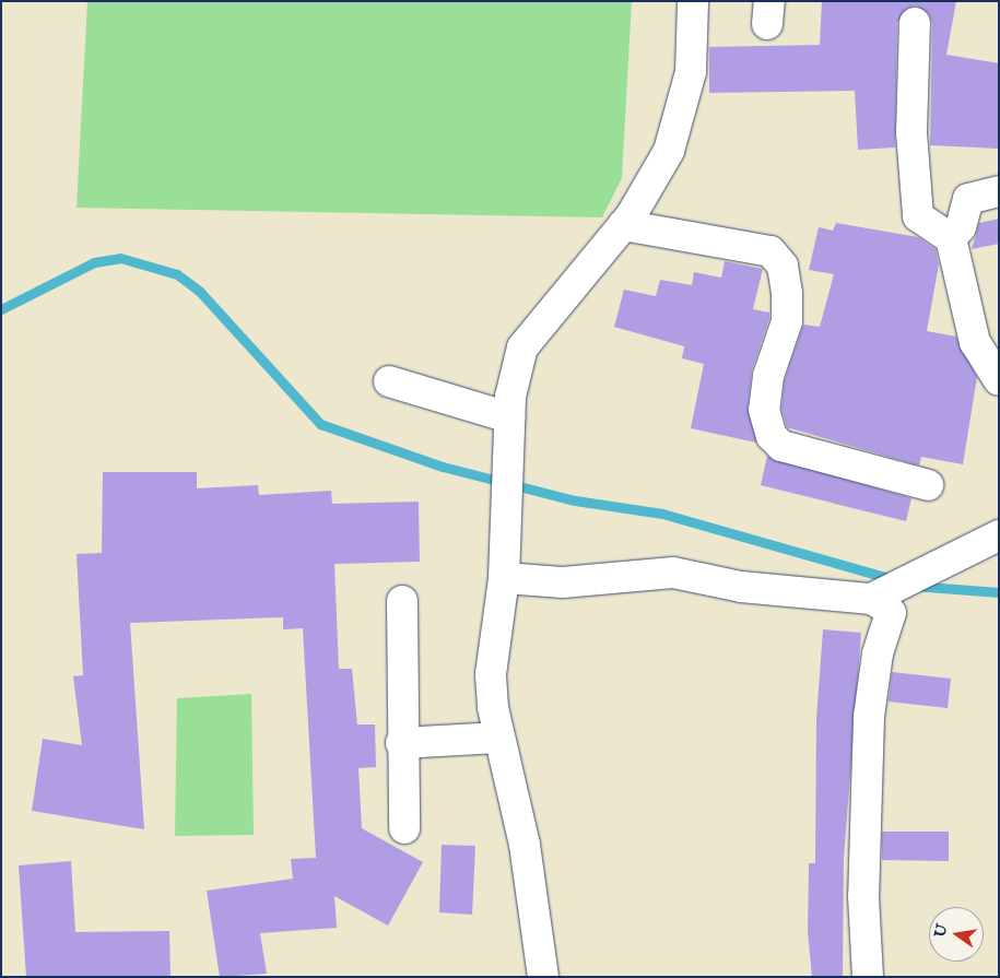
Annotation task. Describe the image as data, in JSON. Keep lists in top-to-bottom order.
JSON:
{
  "north": "left"
}
